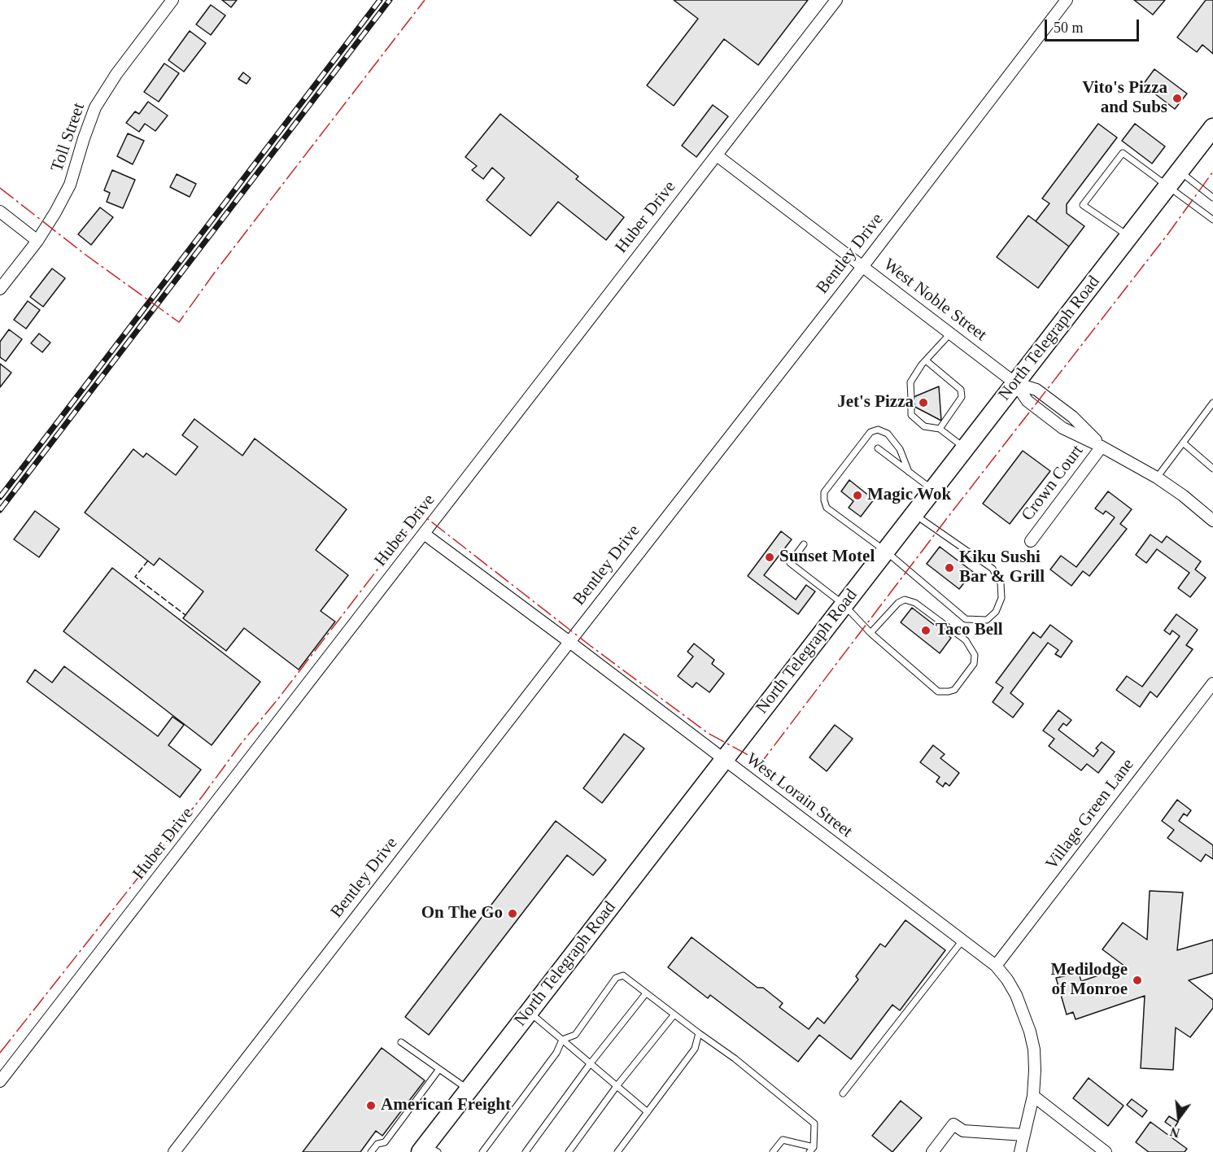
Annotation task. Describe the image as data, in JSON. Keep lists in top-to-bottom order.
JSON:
{
  "streets": {
    "main road": ["North Telegraph Road"],
    "street": [
      "Toll Street",
      "Huber Drive",
      "Bentley Drive",
      "West Noble Street",
      "Crown Court",
      "West Lorain Street",
      "Village Green Lane"
    ]
  },
  "crossings": [
    ["Huber Drive", "West Noble Street"],
    ["Huber Drive", "West Lorain Street"],
    ["Bentley Drive", "West Noble Street"],
    ["Bentley Drive", "West Lorain Street"],
    ["West Noble Street", "North Telegraph Road"],
    ["West Noble Street", "Crown Court"],
    ["North Telegraph Road", "West Lorain Street"],
    ["West Lorain Street", "Village Green Lane"]
  ],
  "places": [
    "Vito's Pizza and Subs",
    "Jet's Pizza",
    "Magic Wok",
    "Sunset Motel",
    "Kiku Sushi Bar & Grill",
    "Taco Bell",
    "On The Go",
    "Medilodge of Monroe",
    "American Freight"
  ],
  "scale_bar": "50 m",
  "north": "bottom"
}
